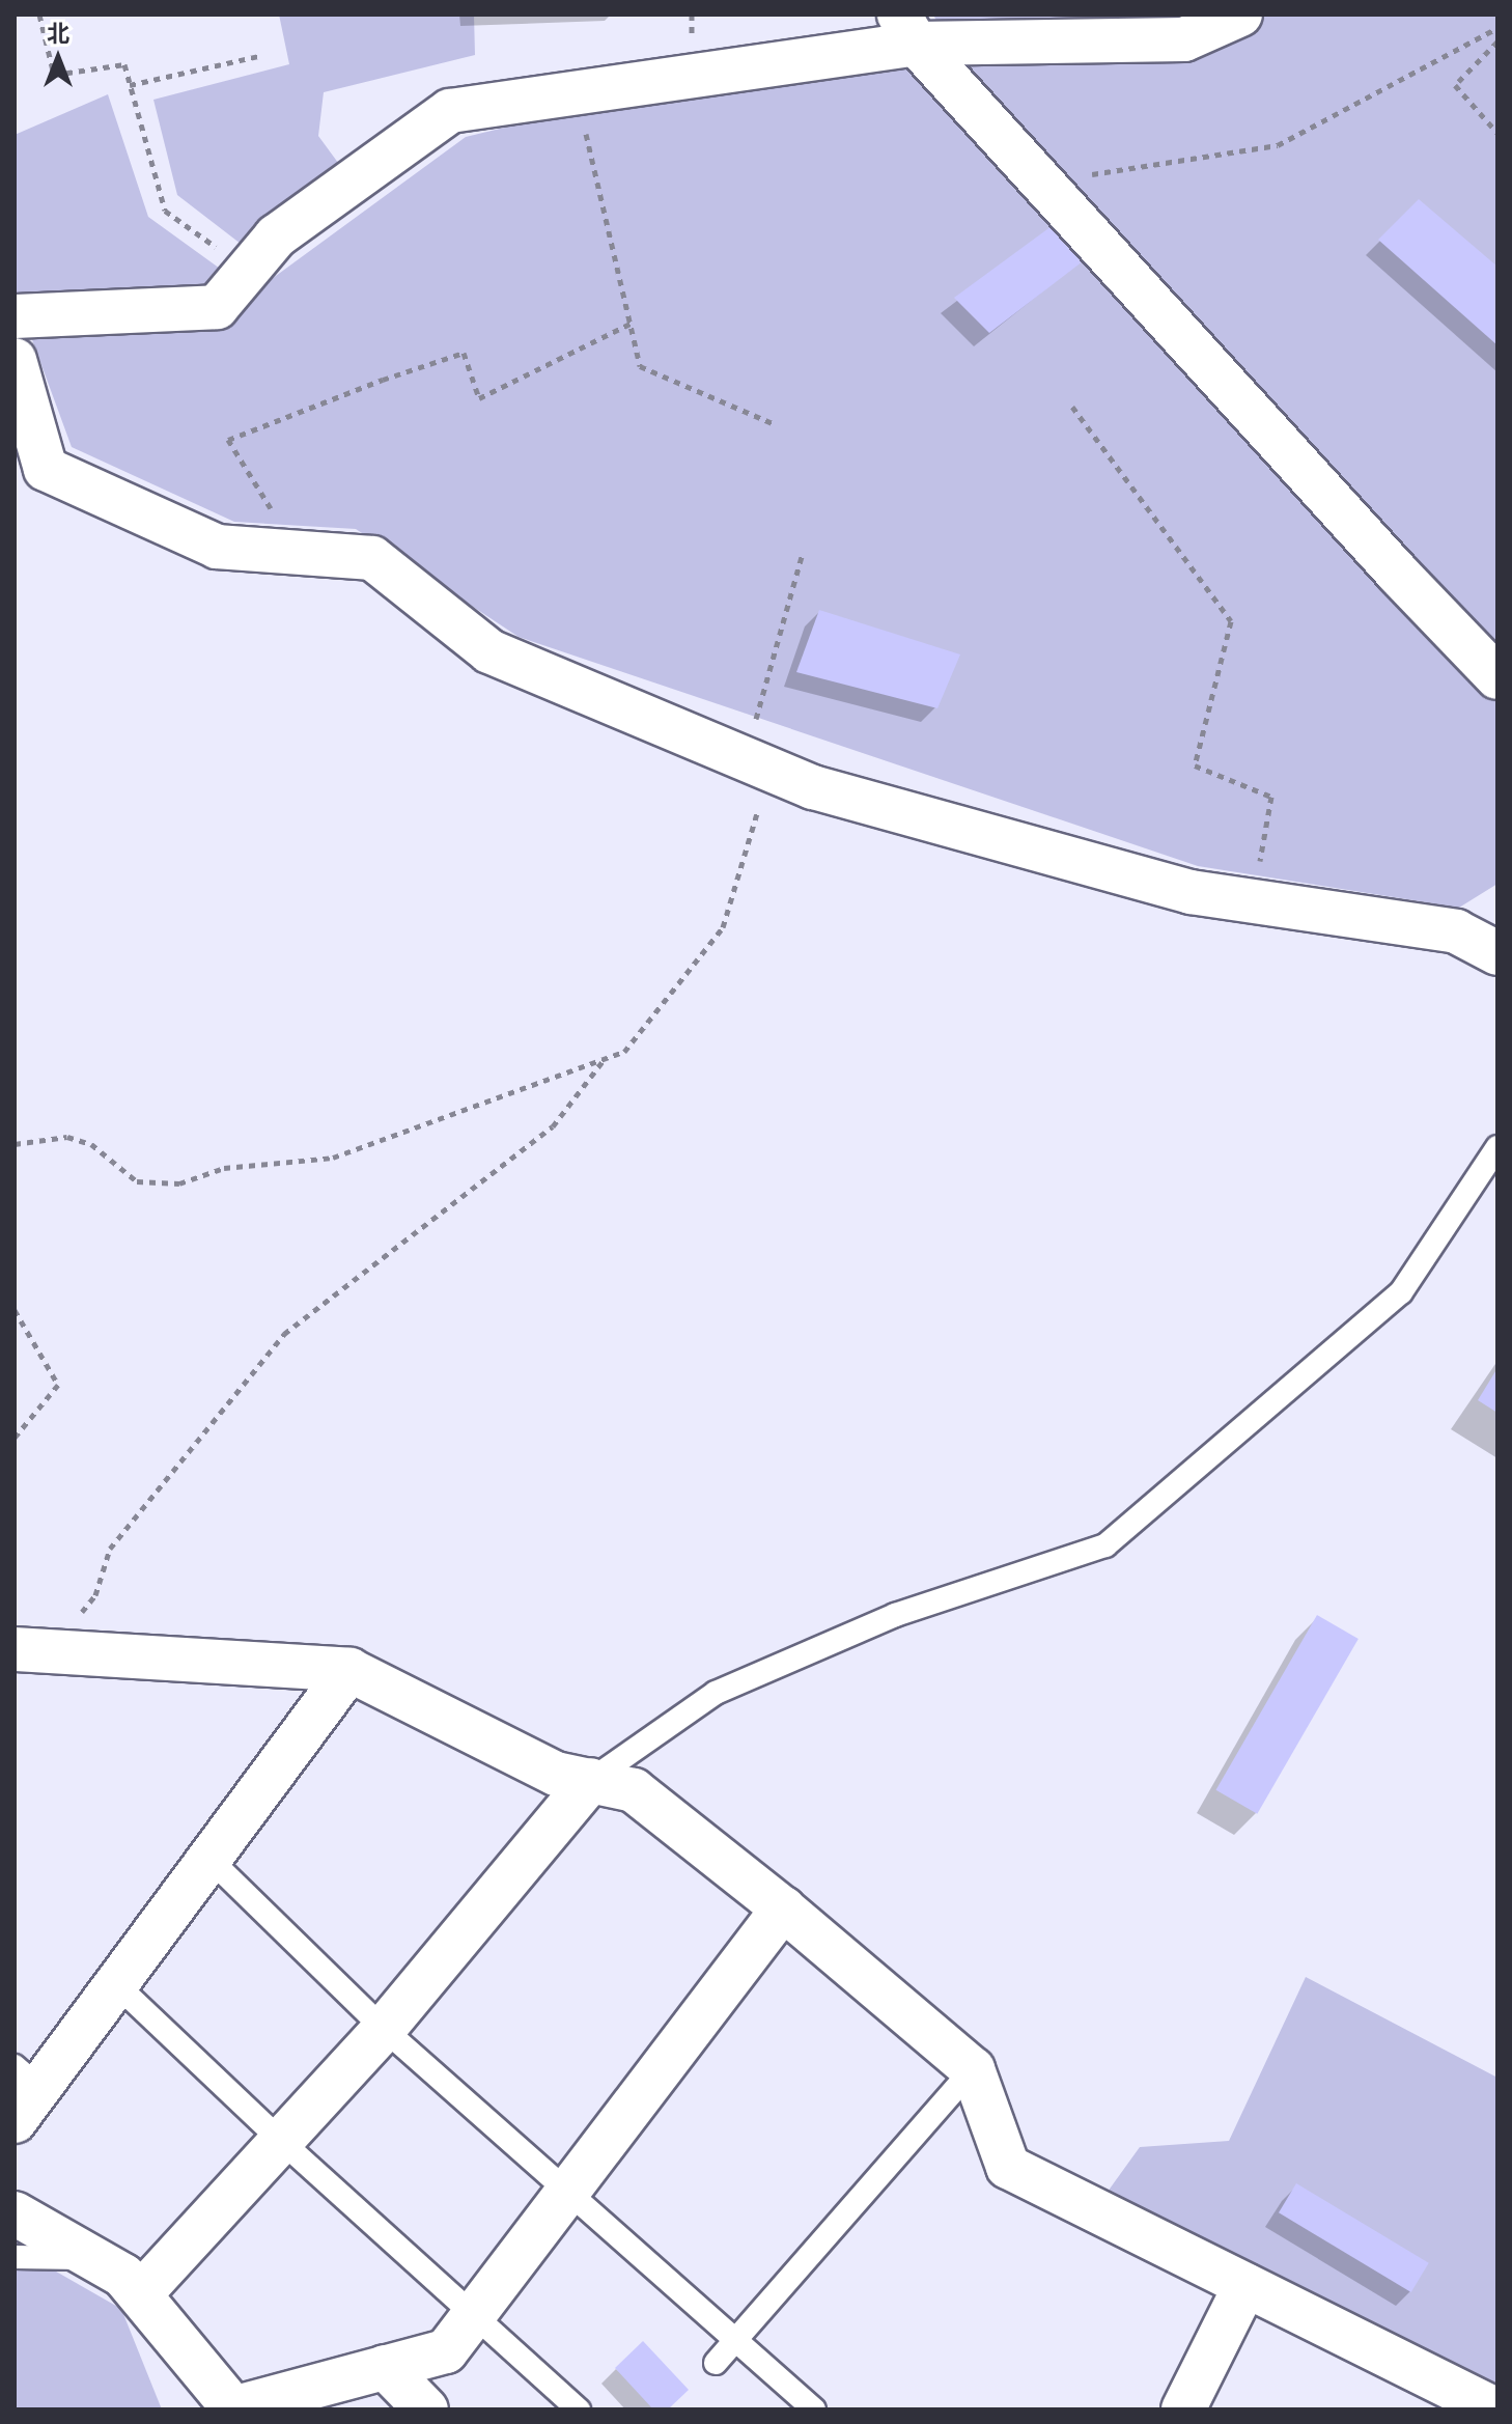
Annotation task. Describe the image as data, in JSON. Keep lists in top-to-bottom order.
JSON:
{
  "north": "top"
}
